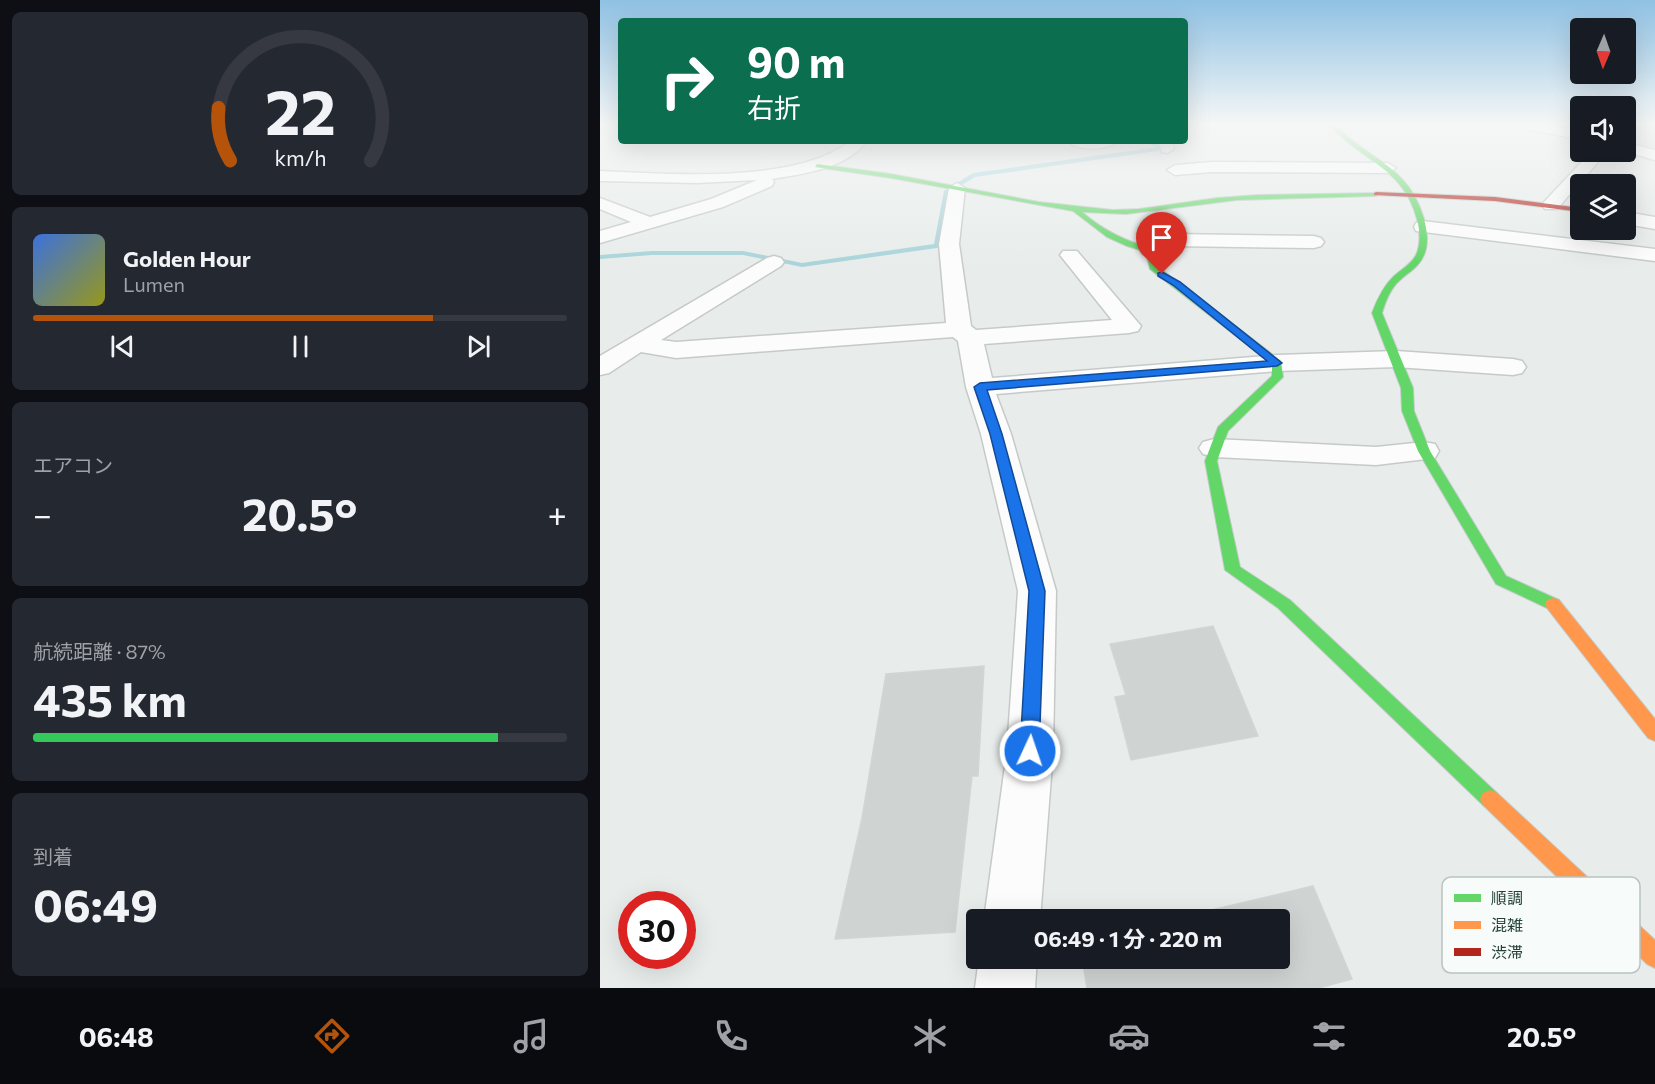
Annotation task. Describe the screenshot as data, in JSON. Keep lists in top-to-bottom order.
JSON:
{
  "legend": ["順調", "混雑", "渋滞"],
  "north": "bottom",
  "page": {
    "turn": ["90 m", "右折"],
    "song": ["Golden Hour", "Lumen"],
    "tile": [
      "エアコン",
      ["航続距離 · 87%", "435 km"],
      ["到着", "06:49"]
    ],
    "heat": ["−", "20.5°", "+"],
    "limit": "30",
    "trip": "06:49 · 1 分 · 220 m",
    "tabs": ["06:48", "20.5°"],
    "gauge": ["22", "km/h"]
  }
}
